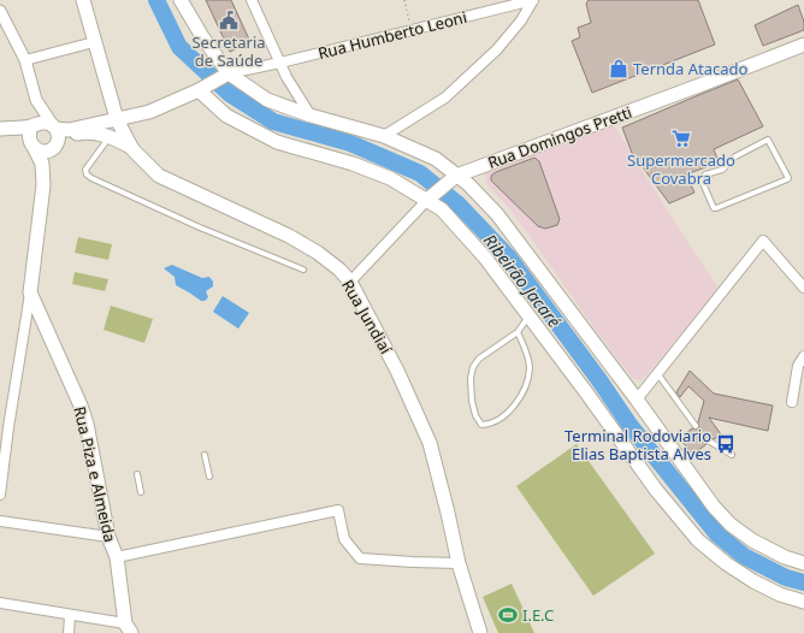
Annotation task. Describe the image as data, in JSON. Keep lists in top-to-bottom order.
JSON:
{
  "streets": {
    "main road": ["Rua Domingos Pretti", "Rua Jundiaí", "Rua Piza e Almeida"],
    "street": ["Rua Humberto Leoni"]
  },
  "crossings": [
    ["Rua Domingos Pretti", "Rua Jundiaí"]
  ],
  "water": ["Ribeirão Jacaré"],
  "places": {
    "public building": ["Secretaria de Saúde"],
    "shop": ["Ternda Atacado"],
    "supermarket": ["Supermercado Covabra"],
    "bus stop": ["Terminal Rodoviario Elias Baptista Alves"],
    "sports": ["I.E.C"]
  }
}
